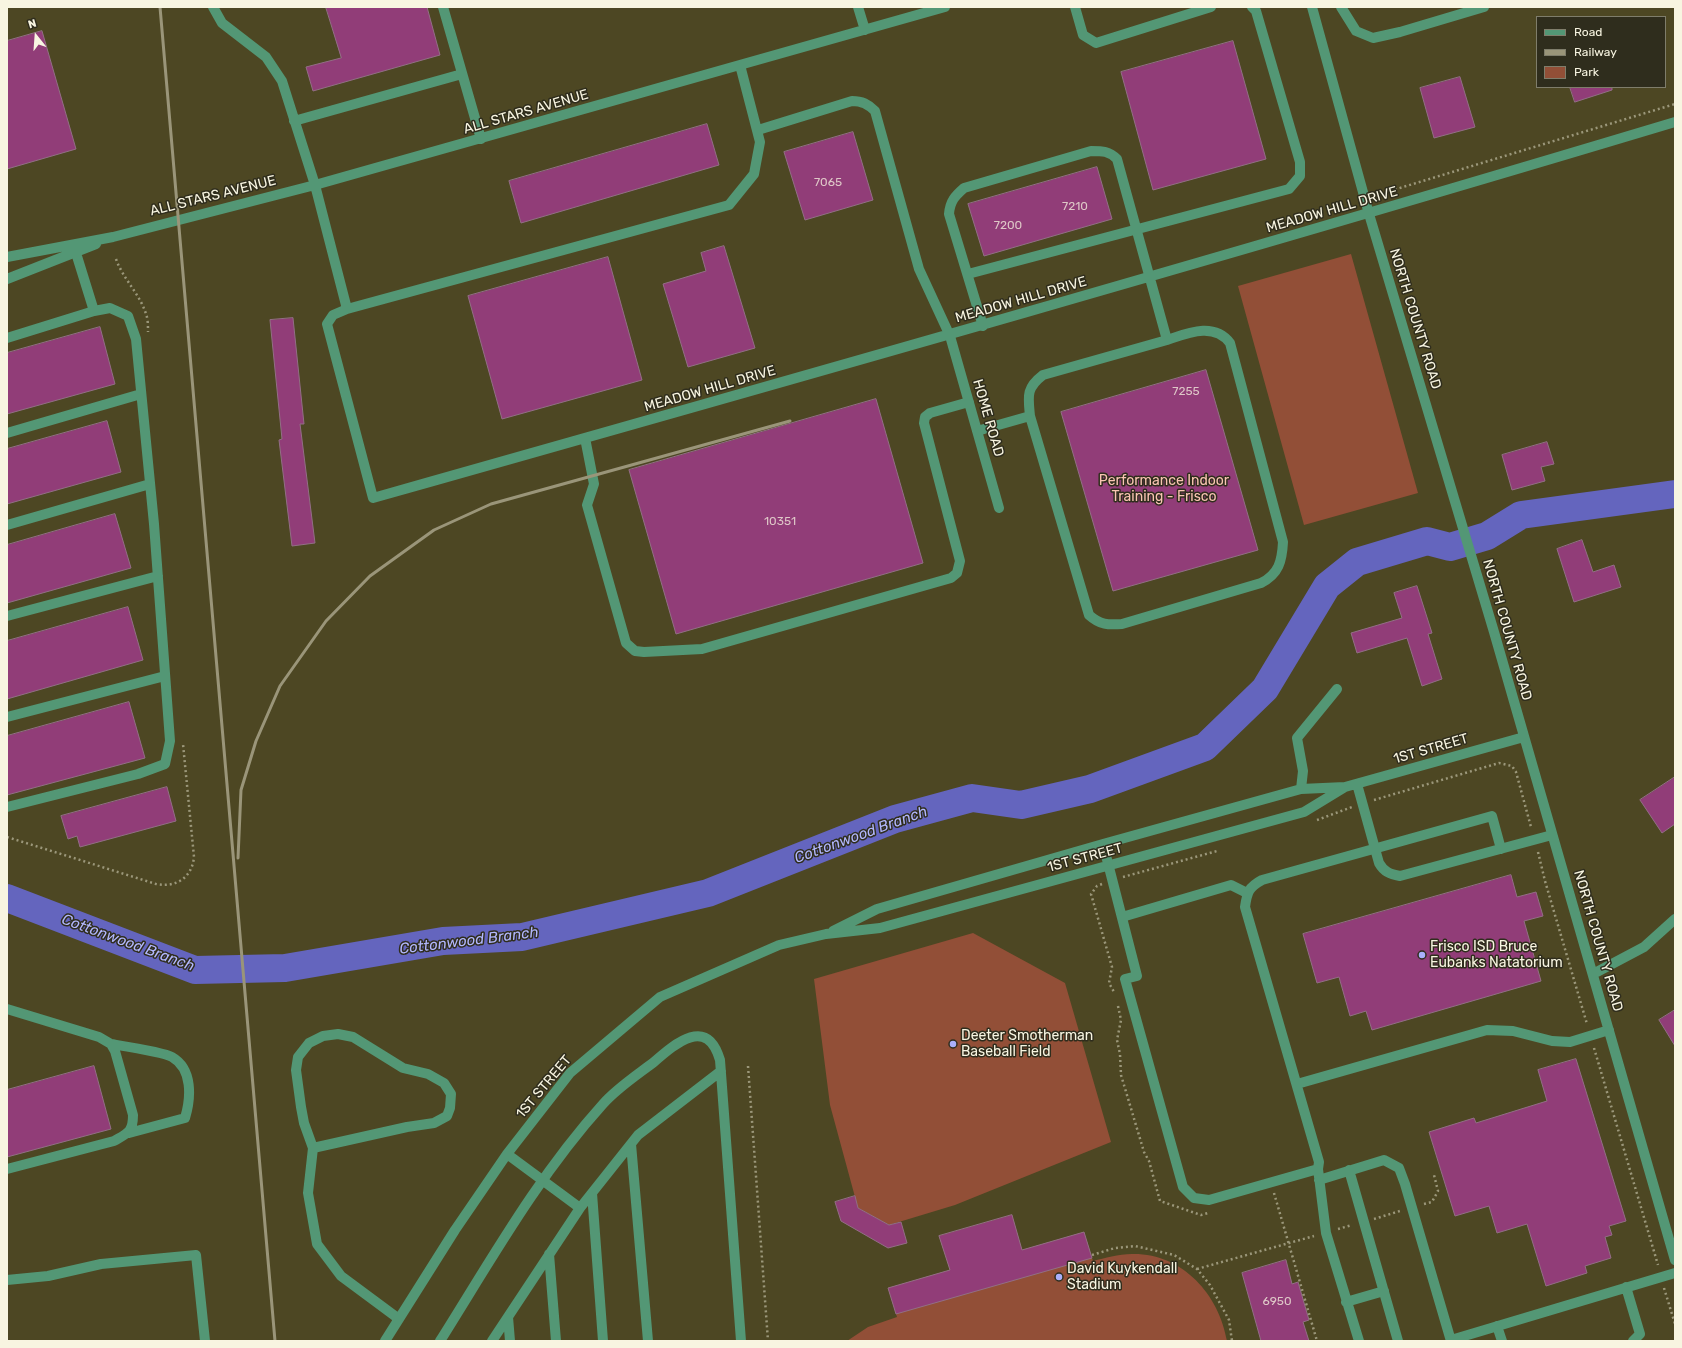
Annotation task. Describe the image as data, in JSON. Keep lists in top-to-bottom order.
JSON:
{
  "streets": {
    "street": [
      "ALL STARS AVENUE",
      "MEADOW HILL DRIVE",
      "NORTH COUNTY ROAD",
      "HOME ROAD",
      "1ST STREET"
    ]
  },
  "crossings": [
    ["MEADOW HILL DRIVE", "NORTH COUNTY ROAD"],
    ["MEADOW HILL DRIVE", "HOME ROAD"],
    ["NORTH COUNTY ROAD", "1ST STREET"]
  ],
  "water": ["Cottonwood Branch"],
  "parks": ["Performance Indoor Training - Frisco"],
  "places": ["Frisco ISD Bruce Eubanks Natatorium", "Deeter Smotherman Baseball Field", "David Kuykendall Stadium"],
  "house_numbers": [
    "7065",
    "7210",
    "7200",
    "7255",
    "10351",
    "6950"
  ],
  "legend": ["Road", "Railway", "Park"],
  "north": "top"
}
